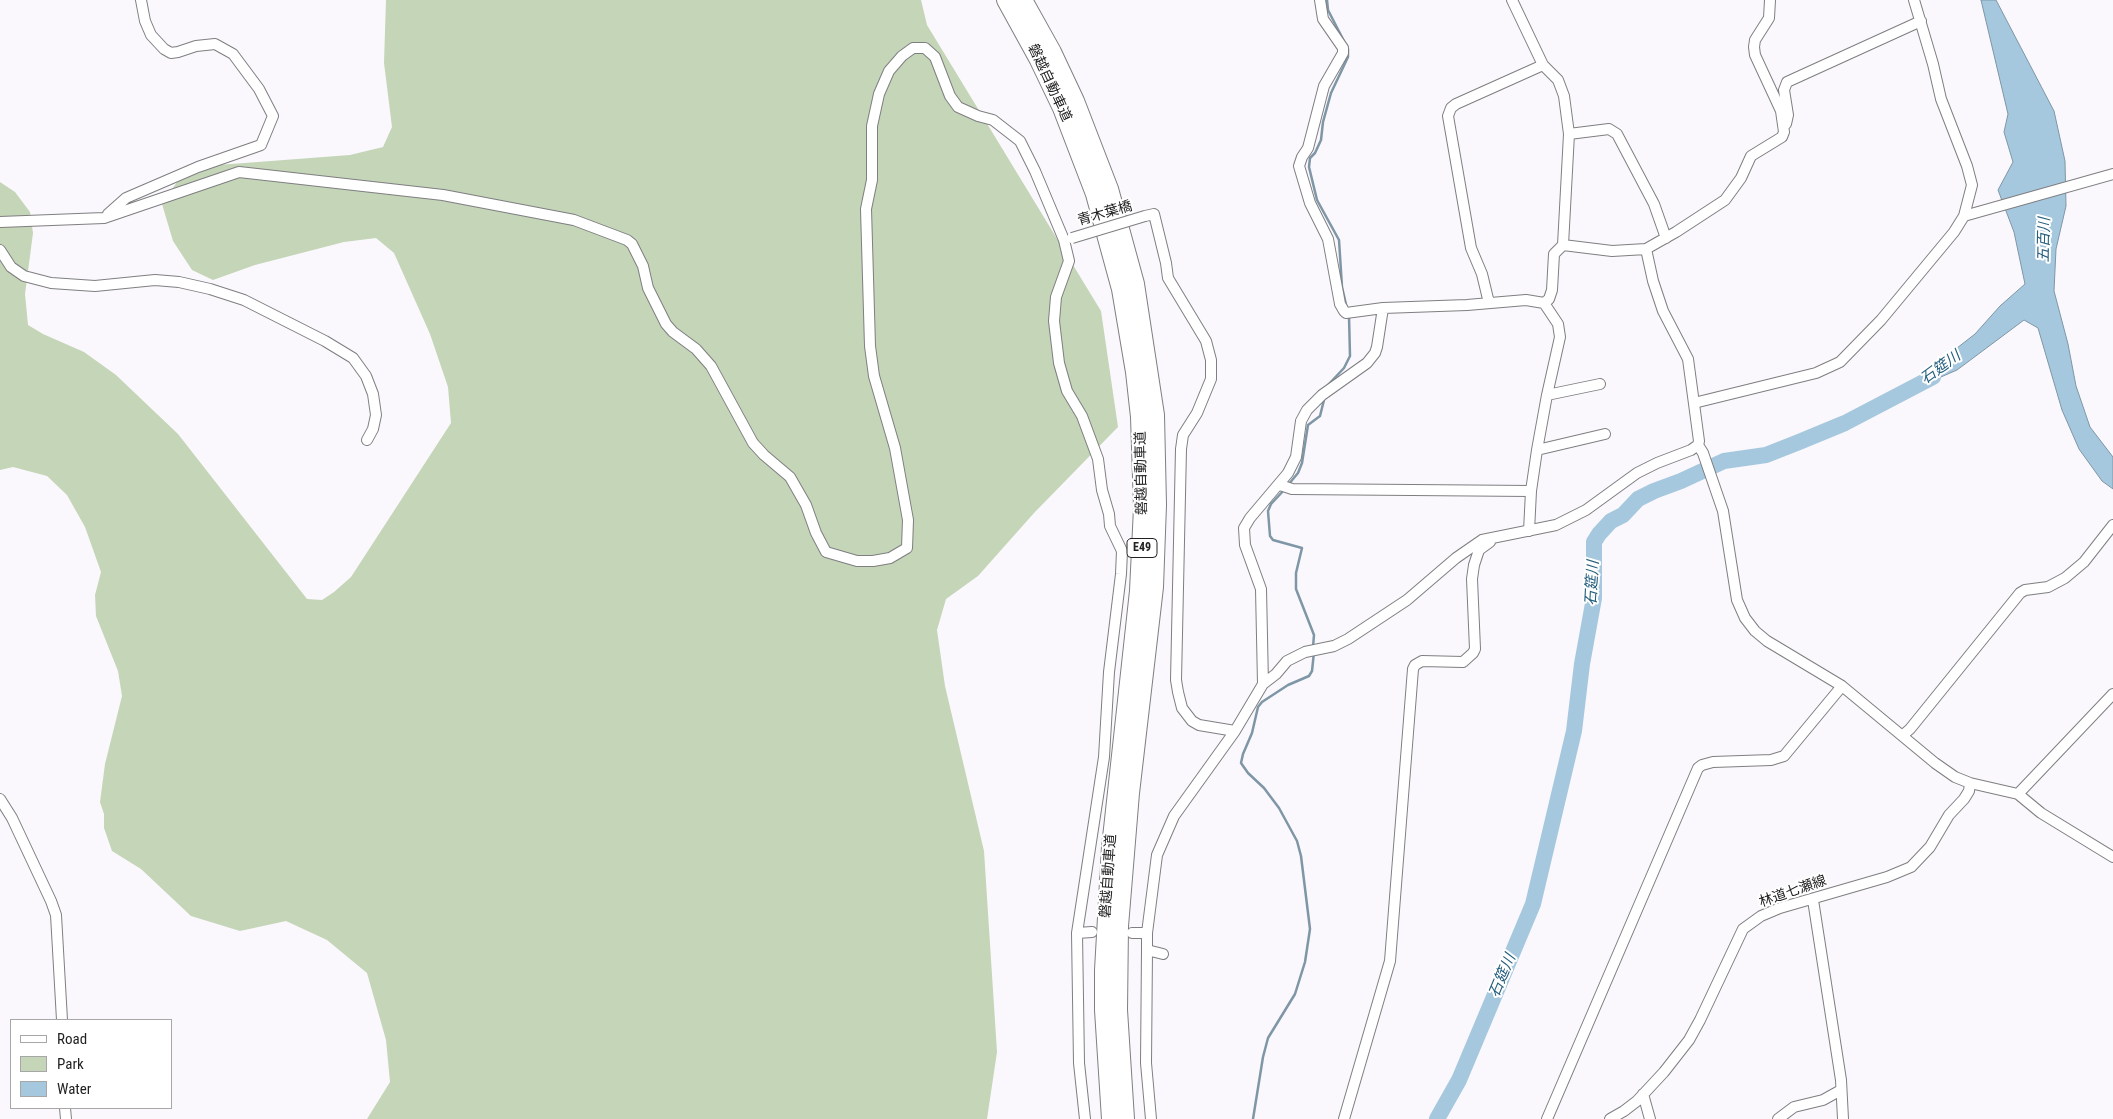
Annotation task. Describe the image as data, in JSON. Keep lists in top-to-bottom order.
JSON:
{
  "streets": {
    "highway": ["磐越自動車道", "E49"],
    "street": ["青木葉橋", "林道七瀬線"]
  },
  "water": ["五百川", "石筵川"],
  "legend": ["Road", "Park", "Water"]
}
